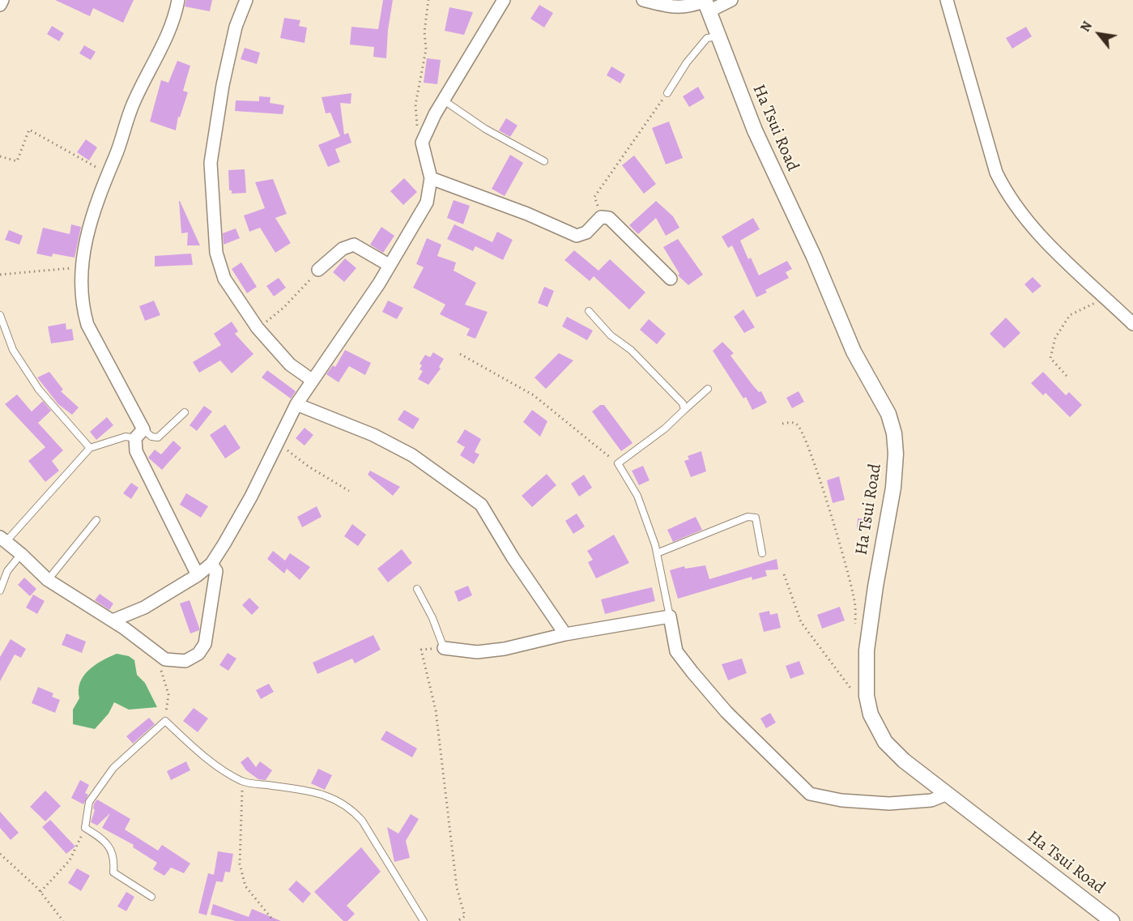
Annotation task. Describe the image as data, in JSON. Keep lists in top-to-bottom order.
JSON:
{
  "streets": {
    "street": ["Ha Tsui Road"]
  },
  "north": "top left"
}
